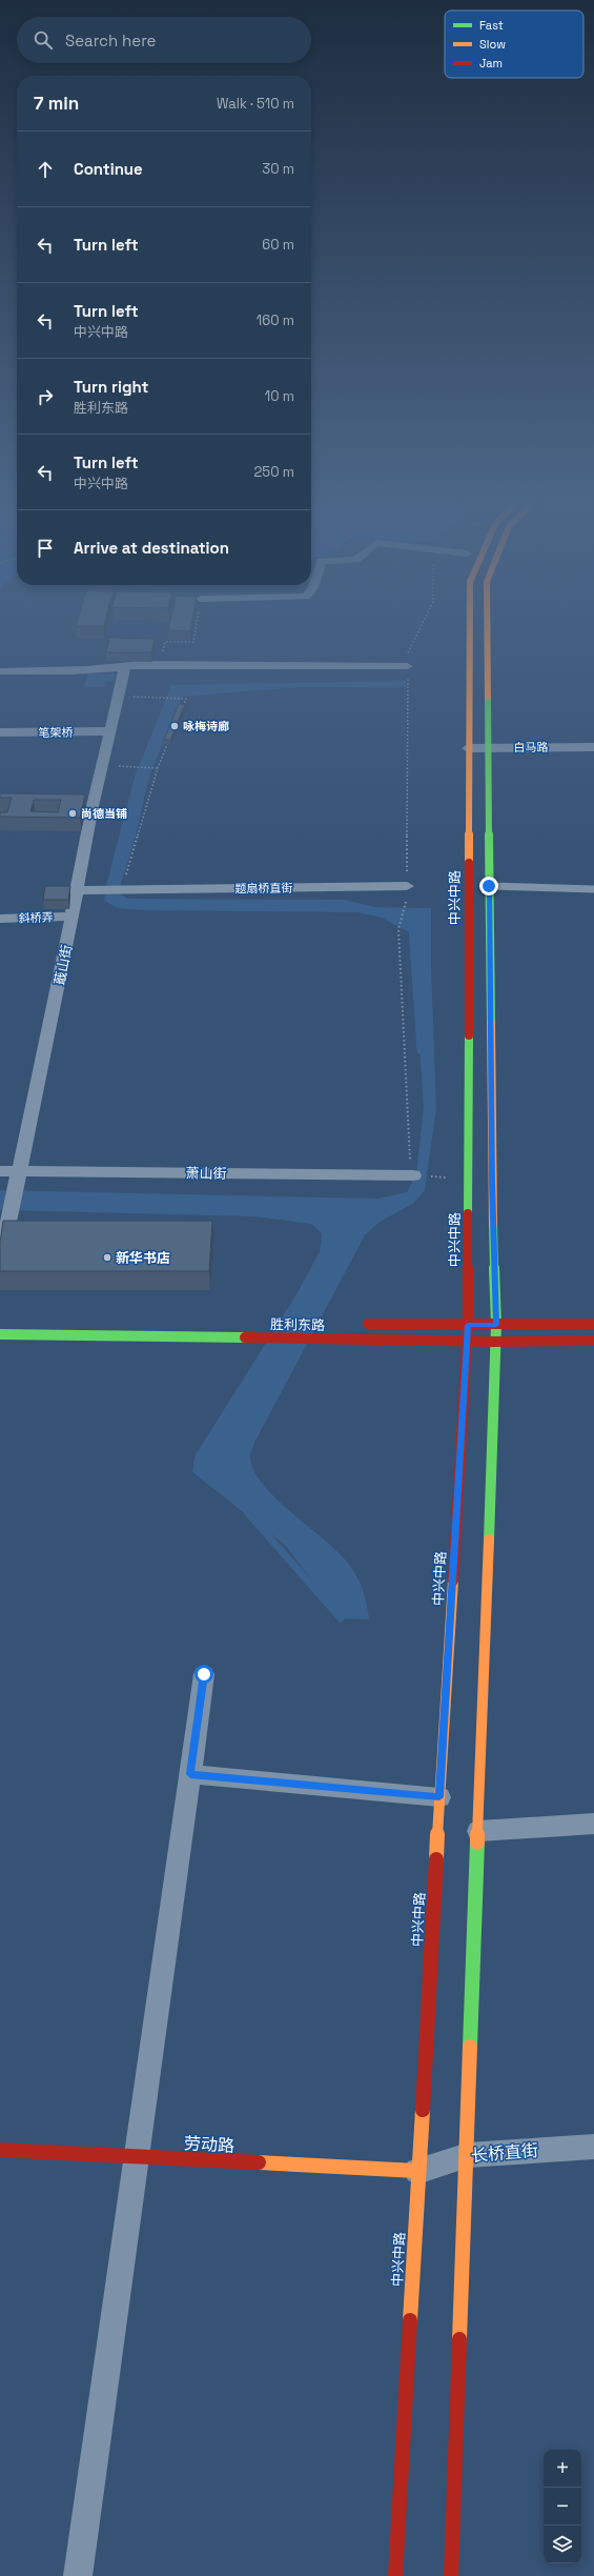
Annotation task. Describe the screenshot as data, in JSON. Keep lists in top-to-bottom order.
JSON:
{
  "streets": {
    "main road": ["中兴中路", "胜利东路", "劳动路"],
    "street": [
      "笔架桥",
      "白马路",
      "题扇桥直街",
      "斜桥弄",
      "蕺山街",
      "萧山街",
      "长桥直街"
    ]
  },
  "crossings": [
    ["笔架桥", "蕺山街"],
    ["白马路", "中兴中路"],
    ["题扇桥直街", "蕺山街"],
    ["中兴中路", "胜利东路"],
    ["中兴中路", "劳动路"],
    ["中兴中路", "长桥直街"],
    ["斜桥弄", "蕺山街"],
    ["蕺山街", "萧山街"],
    ["劳动路", "长桥直街"]
  ],
  "places": ["咏梅诗廊", "尚德当铺", "新华书店"],
  "legend": ["Fast", "Slow", "Jam"],
  "page": {
    "search": "Search here",
    "heading": ["7 min", "Walk · 510 m"],
    "list": [
      ["Continue", "30 m"],
      ["Turn left", "60 m"],
      ["Turn left", "中兴中路", "160 m"],
      ["Turn right", "胜利东路", "10 m"],
      ["Turn left", "中兴中路", "250 m"],
      "Arrive at destination"
    ],
    "map_buttons": ["+", "−"]
  }
}
